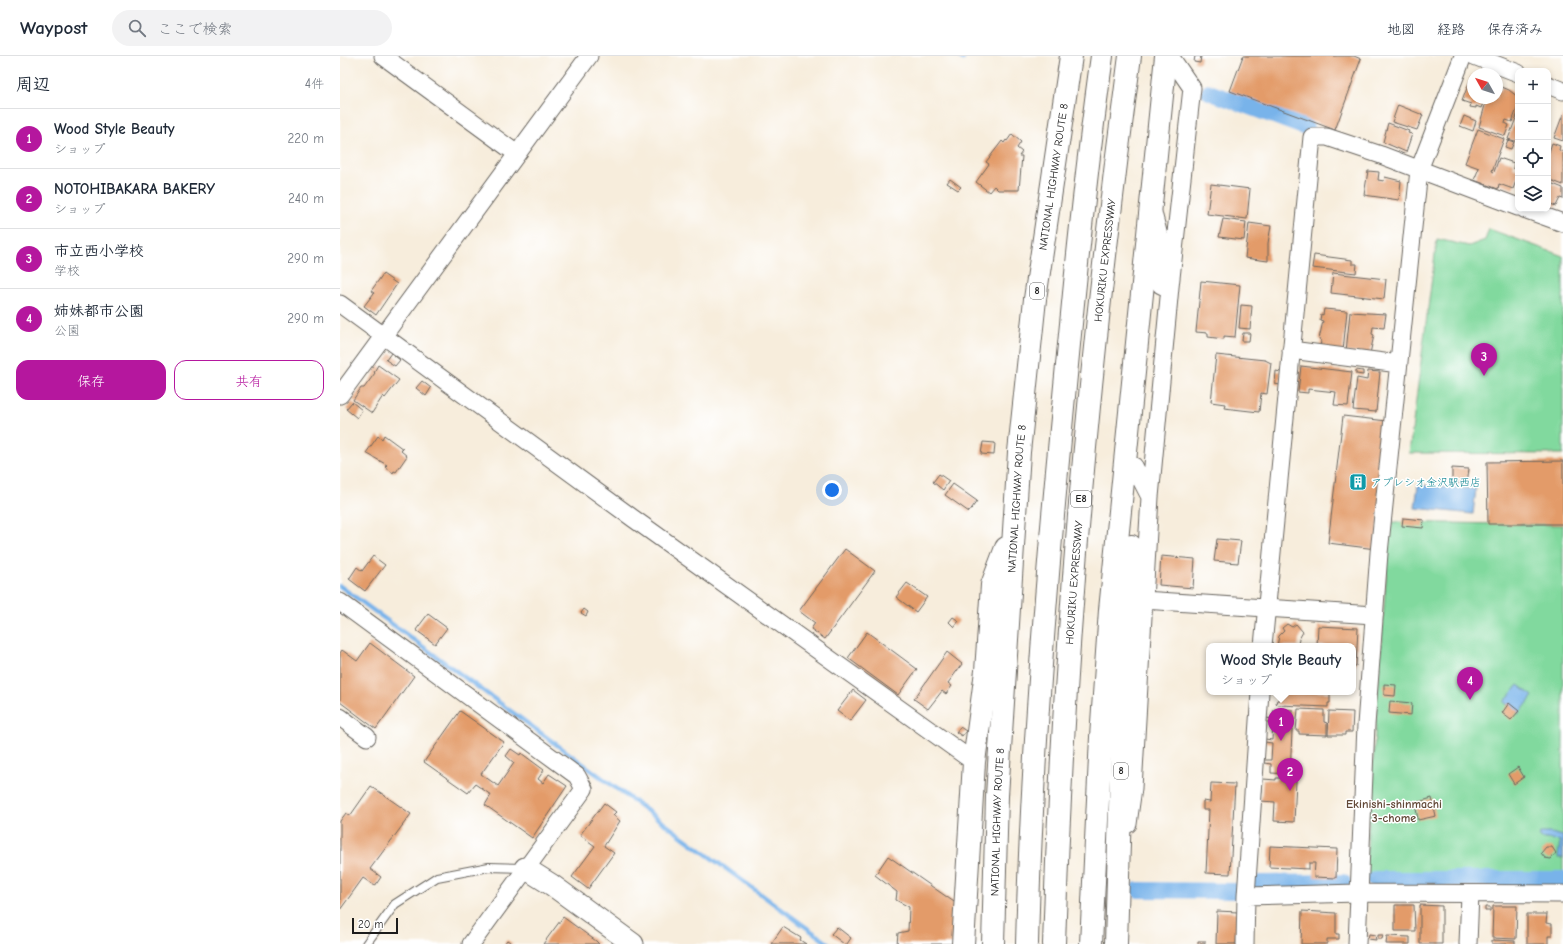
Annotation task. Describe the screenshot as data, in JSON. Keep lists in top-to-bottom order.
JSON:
{
  "streets": {
    "highway": [
      "NATIONAL HIGHWAY ROUTE 8",
      "HOKURIKU EXPRESSWAY",
      "8",
      "E8"
    ]
  },
  "crossings": [
    ["NATIONAL HIGHWAY ROUTE 8", "8"]
  ],
  "districts": ["Ekinishi-shinmachi 3-chome"],
  "places": {
    "building": ["アプレシオ金沢駅西店"]
  },
  "scale_bar": "20 m",
  "north": "top left",
  "page": {
    "header": "Waypost",
    "search": "ここで検索",
    "nav": ["地図", "経路", "保存済み"],
    "heading": ["周辺", "4件"],
    "map_buttons": ["+", "−"],
    "list": [
      {
        "mark": "1",
        "name": "Wood Style Beauty",
        "note": "ショップ",
        "value": "220 m"
      },
      {
        "mark": "2",
        "name": "NOTOHIBAKARA BAKERY",
        "note": "ショップ",
        "value": "240 m"
      },
      {
        "mark": "3",
        "name": "市立西小学校",
        "note": "学校",
        "value": "290 m"
      },
      {
        "mark": "4",
        "name": "姉妹都市公園",
        "note": "公園",
        "value": "290 m"
      }
    ],
    "pins": [
      "3",
      "4",
      "1",
      "2"
    ],
    "buttons": ["保存", "共有"],
    "popup": ["Wood Style Beauty", "ショップ"],
    "scale": "20 m"
  }
}
